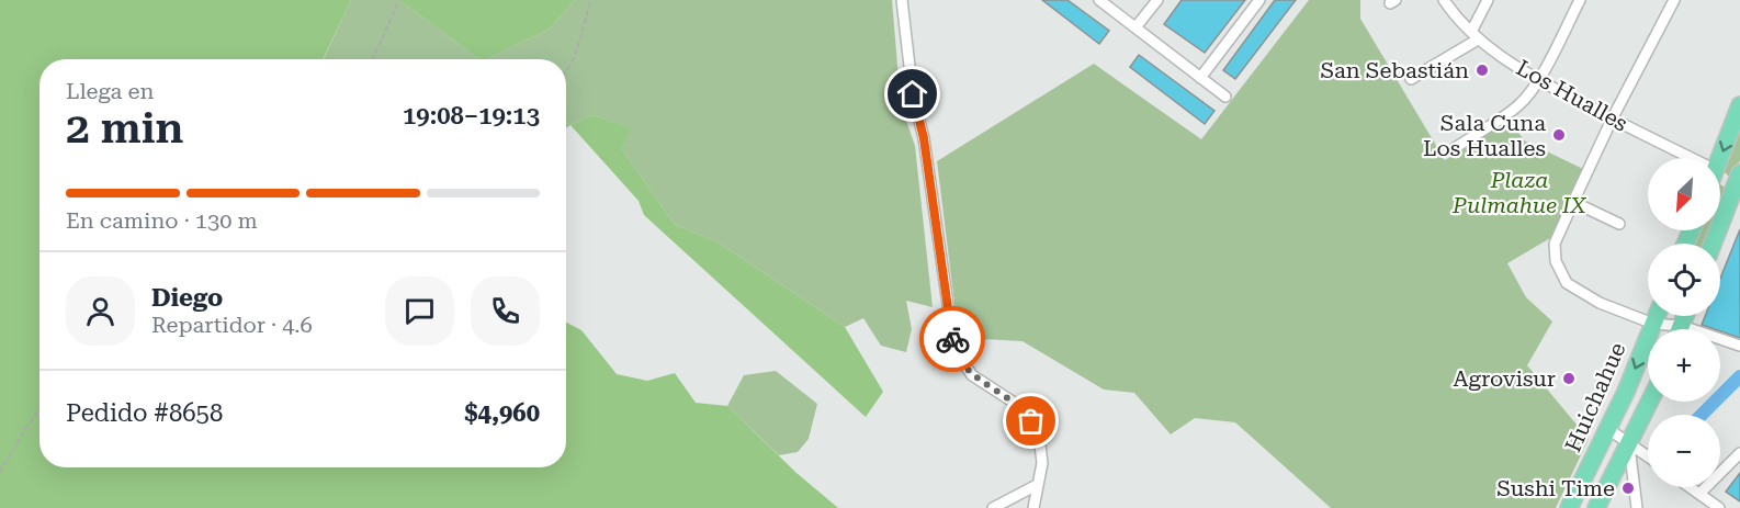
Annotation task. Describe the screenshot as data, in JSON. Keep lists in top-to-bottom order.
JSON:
{
  "streets": {
    "main road": ["Huichahue"],
    "street": ["Los Hualles"]
  },
  "parks": ["Plaza Pulmahue IX"],
  "places": [
    "San Sebastián",
    "Sala Cuna Los Hualles",
    "Agrovisur",
    "Sushi Time"
  ],
  "north": "bottom left",
  "page": {
    "heading": ["2 min", "Llega en", "19:08–19:13"],
    "panel": [
      "Diego",
      "Repartidor · 4.6",
      "Pedido #8658",
      "$4,960"
    ],
    "map_buttons": ["+", "−"],
    "bar": "En camino · 130 m"
  }
}
